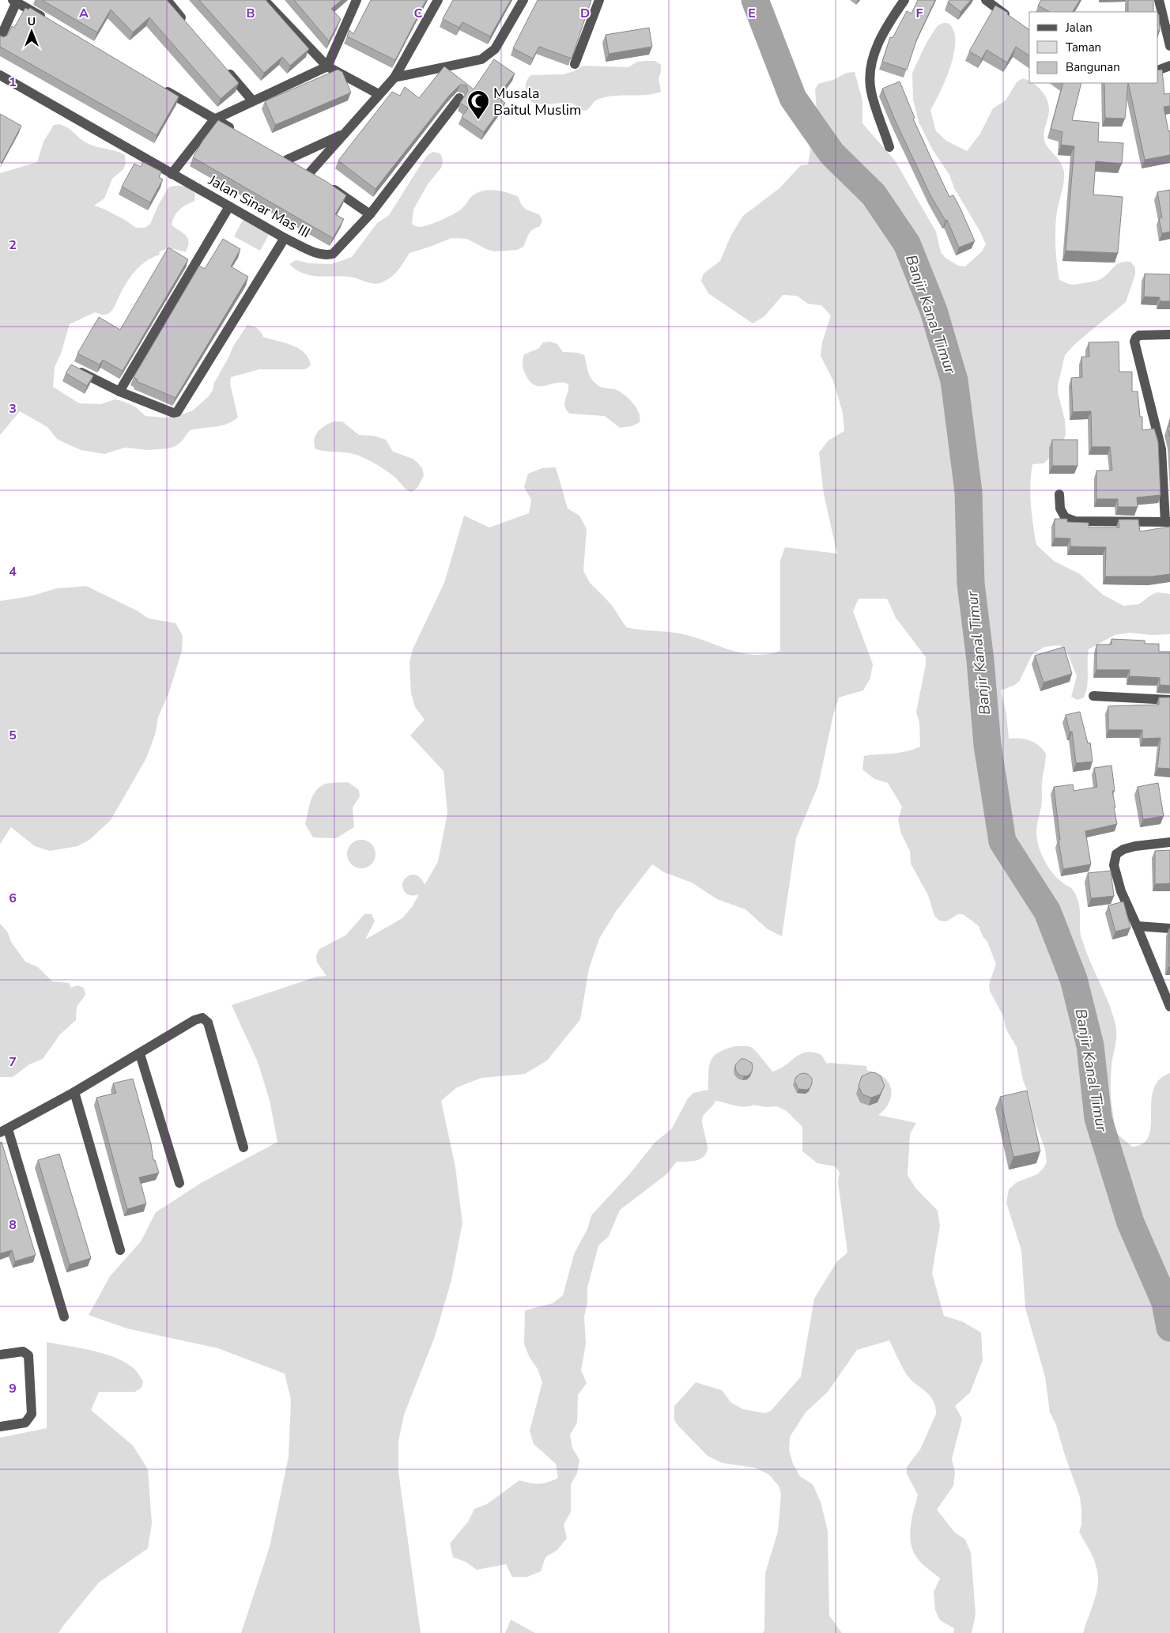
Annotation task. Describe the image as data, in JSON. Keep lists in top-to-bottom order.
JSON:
{
  "streets": {
    "street": ["Jalan Sinar Mas III"]
  },
  "water": ["Banjir Kanal Timur"],
  "places": {
    "mosque": ["Musala Baitul Muslim"]
  },
  "legend": ["Jalan", "Taman", "Bangunan"],
  "north": "top",
  "grid": {
    "columns": [
      "A",
      "B",
      "C",
      "D",
      "E",
      "F"
    ],
    "rows": [
      "1",
      "2",
      "3",
      "4",
      "5",
      "6",
      "7",
      "8",
      "9"
    ]
  }
}
